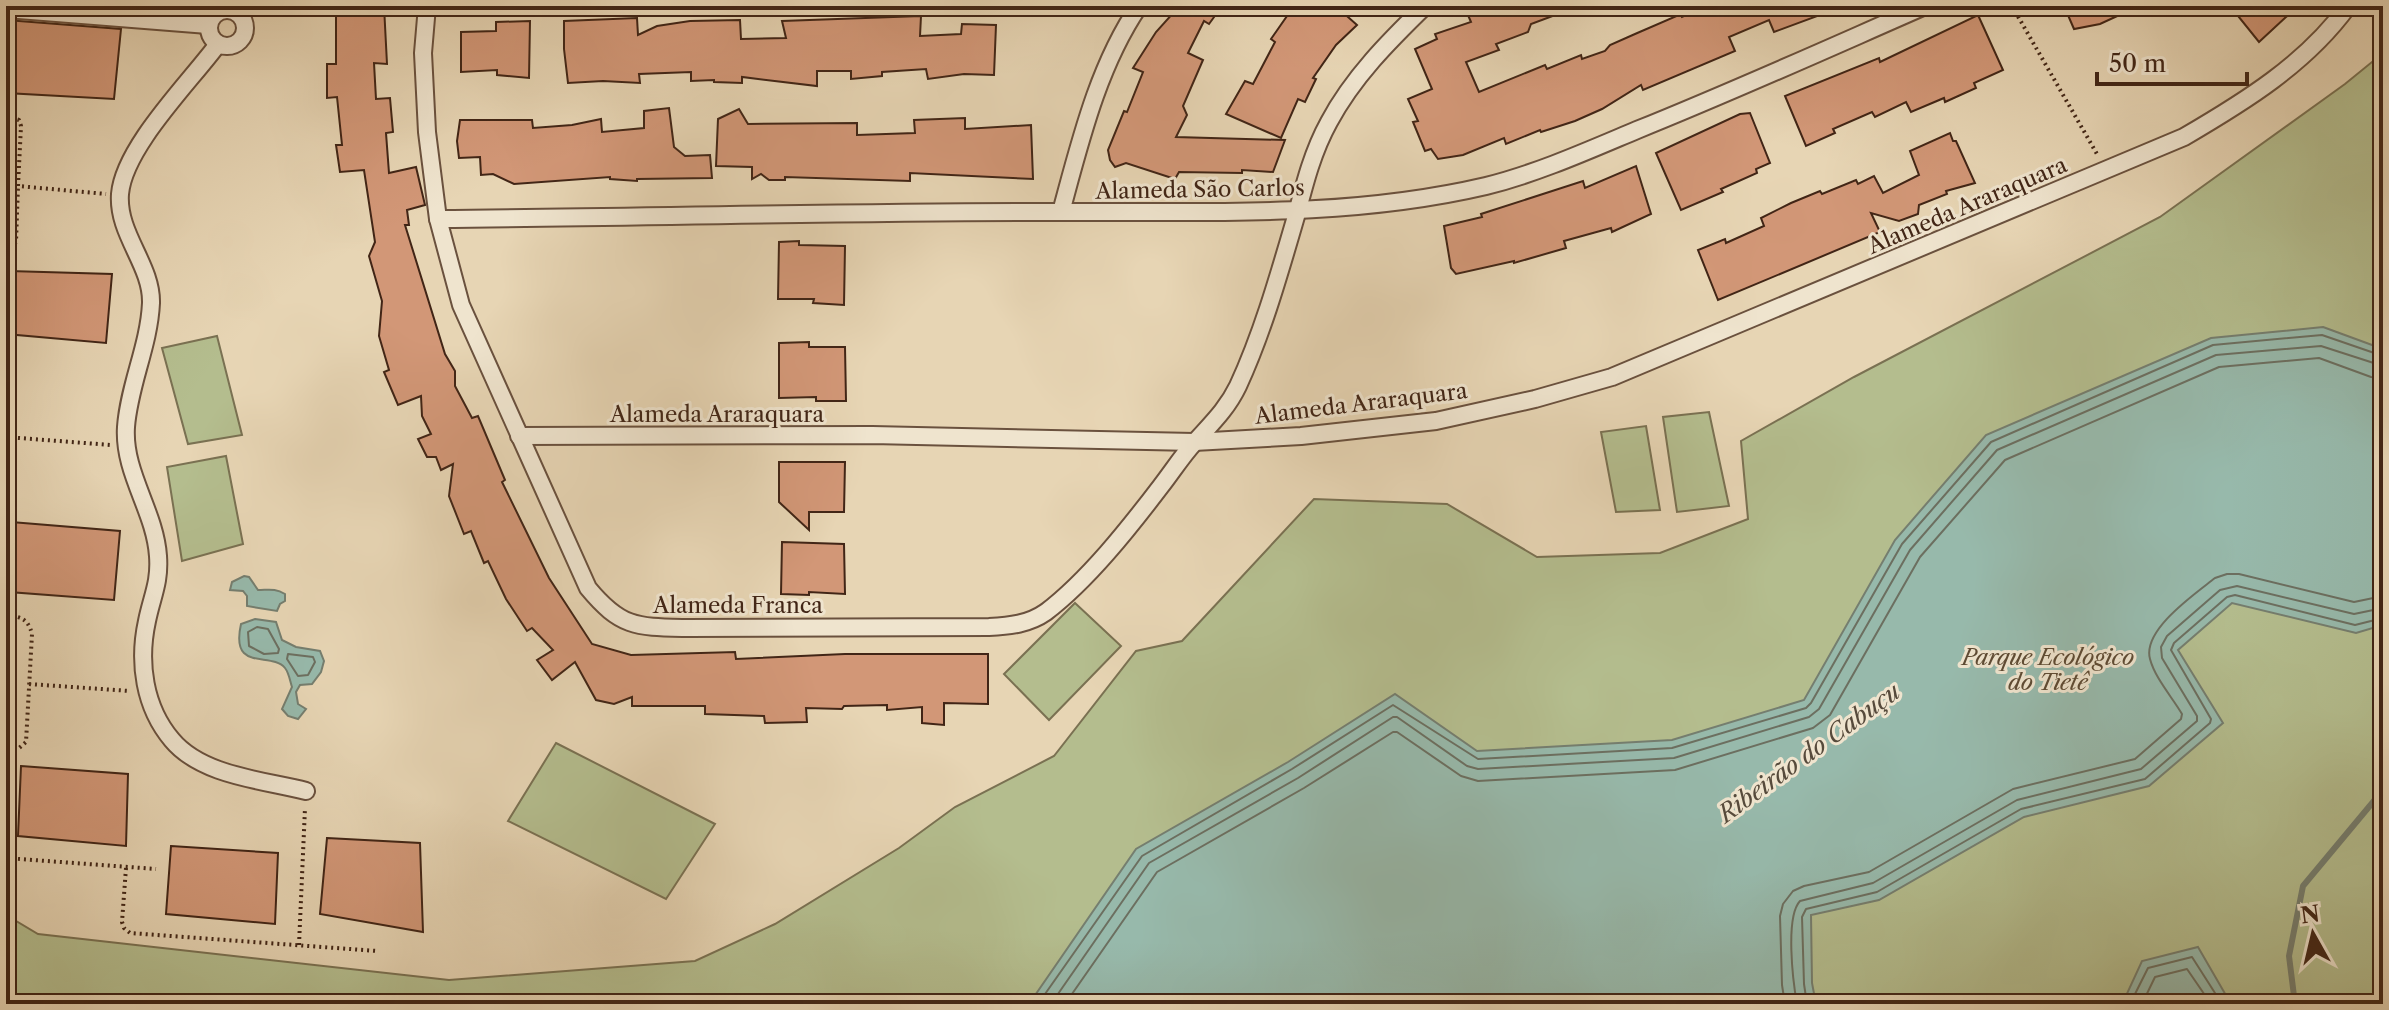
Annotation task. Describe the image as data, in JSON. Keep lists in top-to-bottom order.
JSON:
{
  "streets": {
    "street": ["Alameda São Carlos", "Alameda Araraquara", "Alameda Franca"]
  },
  "crossings": [
    ["Alameda São Carlos", "Alameda Franca"],
    ["Alameda Araraquara", "Alameda Franca"]
  ],
  "water": ["Ribeirão do Cabuçu"],
  "parks": ["Parque Ecológico do Tietê"],
  "scale_bar": "50 m",
  "north": "top"
}
